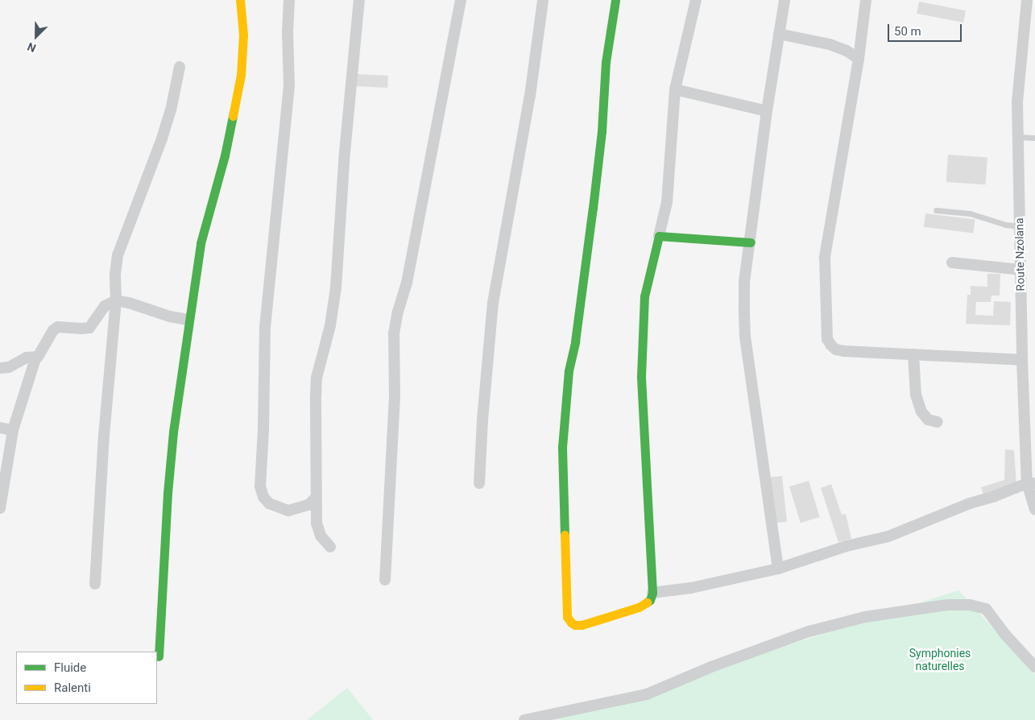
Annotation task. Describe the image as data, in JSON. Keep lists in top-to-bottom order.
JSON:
{
  "streets": {
    "street": ["Route Nzolana"]
  },
  "parks": ["Symphonies naturelles"],
  "legend": ["Fluide", "Ralenti"],
  "scale_bar": "50 m",
  "north": "bottom left"
}
